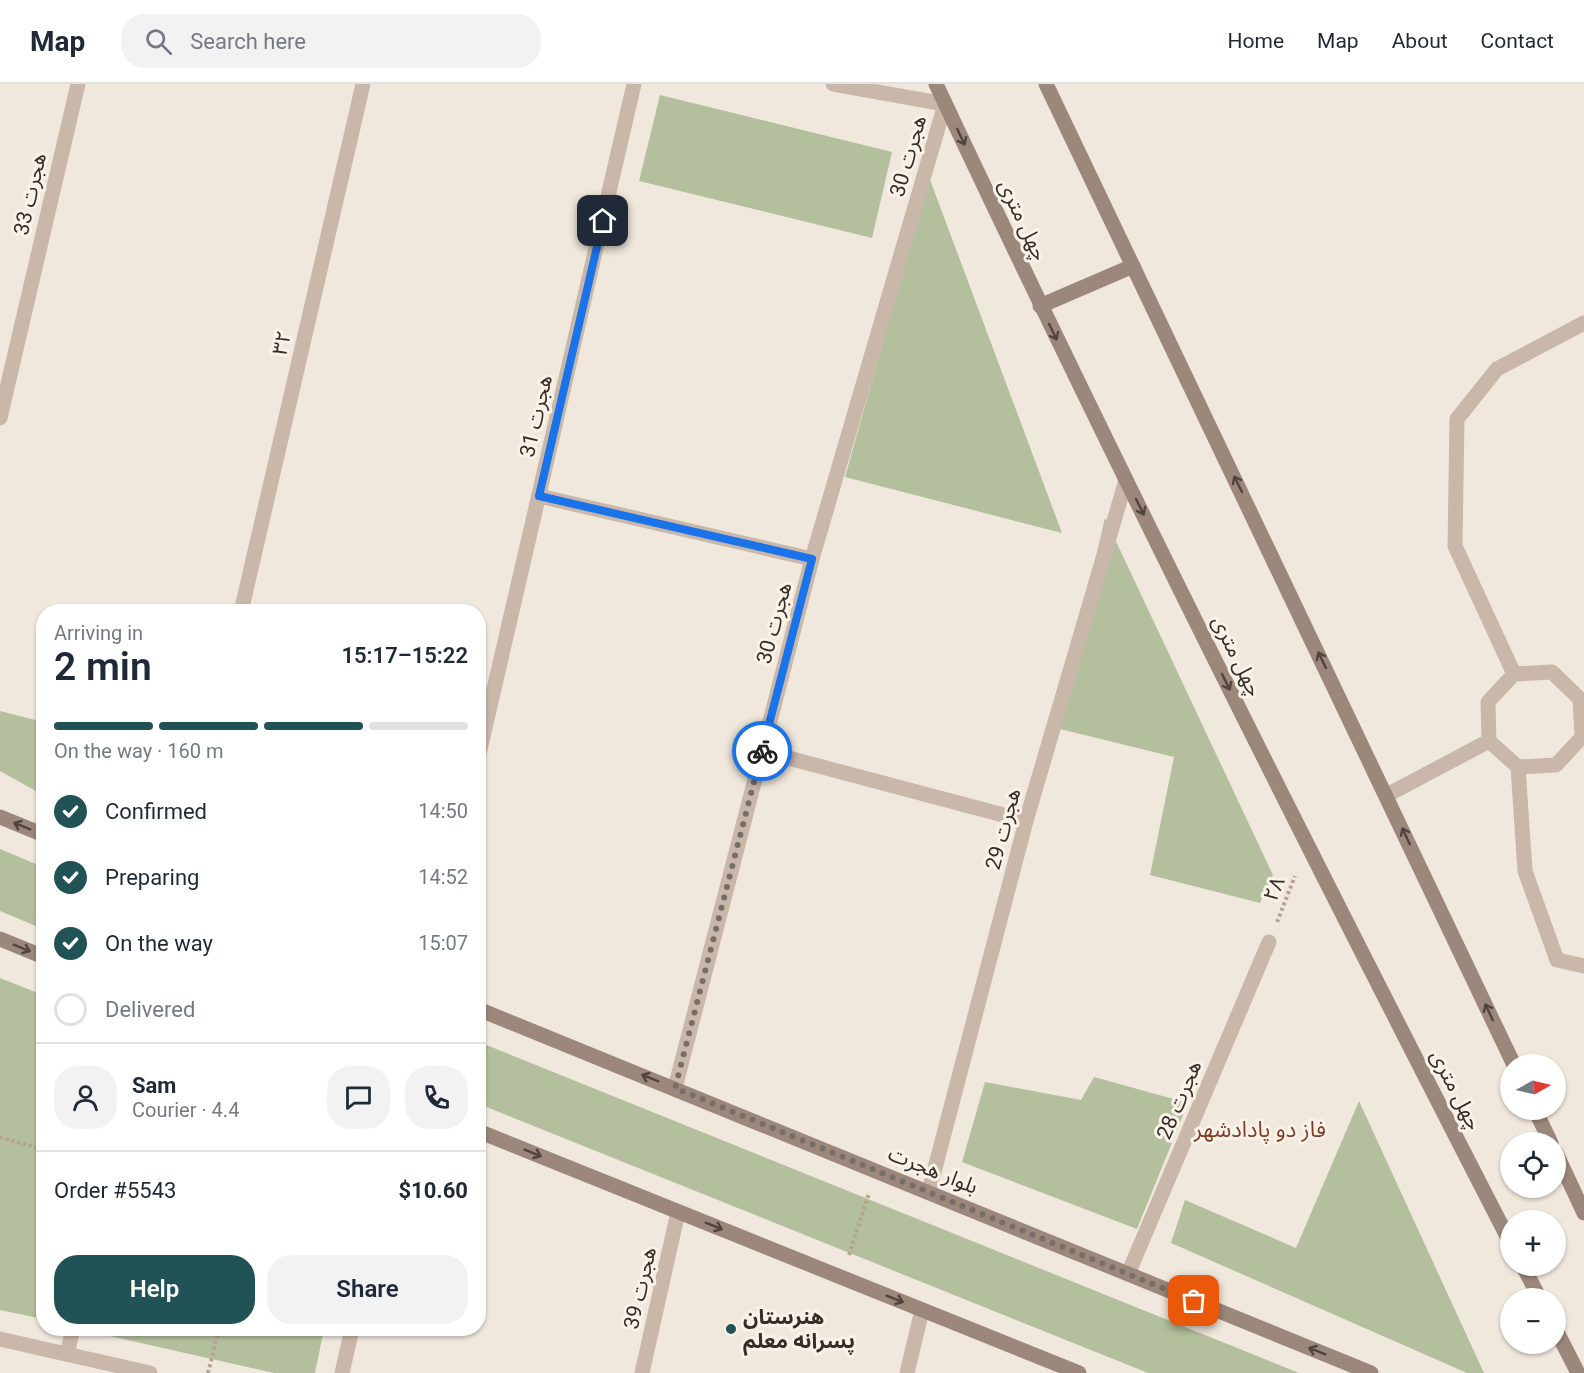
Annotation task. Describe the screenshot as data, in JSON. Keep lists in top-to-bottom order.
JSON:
{
  "streets": {
    "main road": ["چهل متری", "بلوار هجرت"],
    "street": [
      "هجرت 30",
      "هجرت 33",
      "۳۲",
      "هجرت 31",
      "هجرت 29",
      "هجرت 28",
      "هجرت 39"
    ],
    "path": ["۲۸"]
  },
  "crossings": [
    ["هجرت 30", "چهل متری"],
    ["هجرت 30", "بلوار هجرت"],
    ["چهل متری", "هجرت 29"],
    ["چهل متری", "۲۸"],
    ["هجرت 29", "بلوار هجرت"],
    ["۲۸", "هجرت 28"],
    ["هجرت 28", "بلوار هجرت"]
  ],
  "districts": ["فاز دو پادادشهر"],
  "places": ["هنرستان پسرانه معلم"],
  "north": "right",
  "page": {
    "header": "Map",
    "search": "Search here",
    "nav": [
      "Home",
      "Map",
      "About",
      "Contact"
    ],
    "heading": ["2 min", "Arriving in", "15:17–15:22"],
    "panel": [
      "Sam",
      "Courier · 4.4",
      "Order #5543",
      "$10.60"
    ],
    "bar": "On the way · 160 m",
    "list": [
      ["Confirmed", "14:50"],
      ["Preparing", "14:52"],
      ["On the way", "15:07"],
      "Delivered"
    ],
    "map_buttons": ["+", "−"],
    "buttons": ["Help", "Share"]
  }
}
